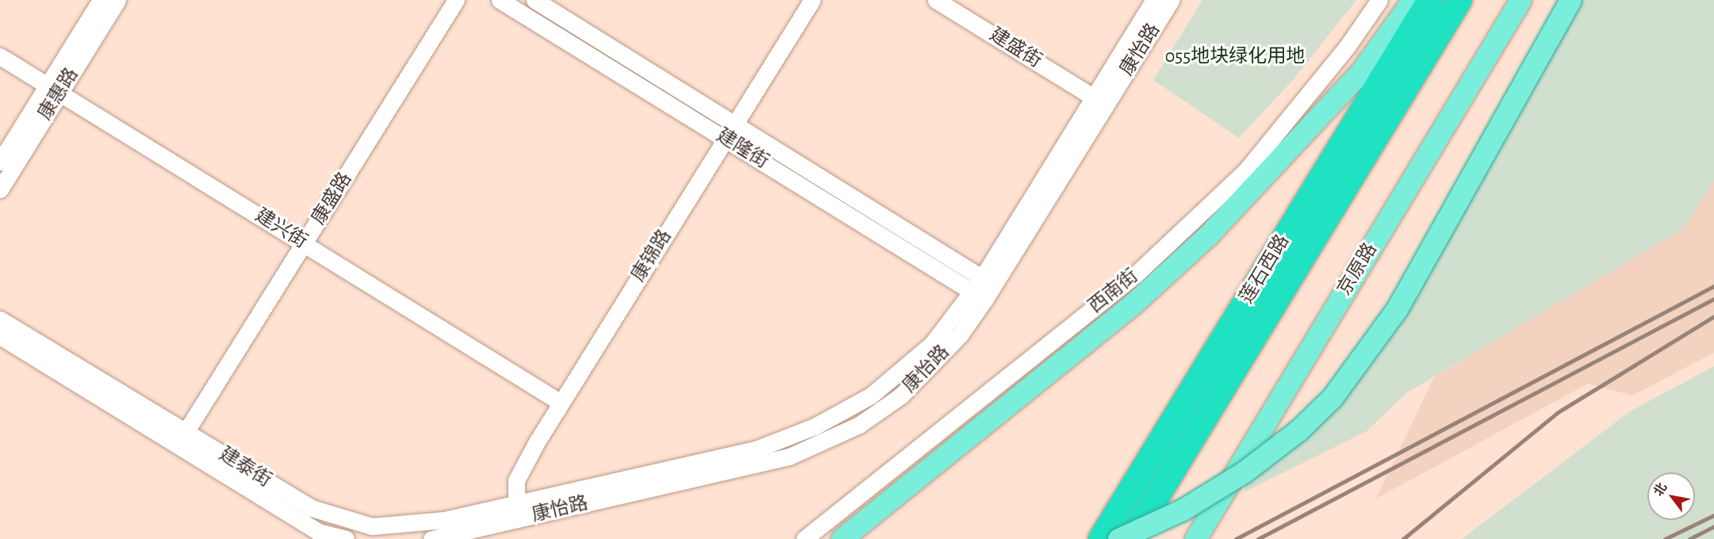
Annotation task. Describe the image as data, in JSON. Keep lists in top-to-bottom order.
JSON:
{
  "streets": {
    "highway": ["莲石西路"],
    "main road": ["京原路"],
    "street": [
      "建盛街",
      "康怡路",
      "康惠路",
      "建隆街",
      "康盛路",
      "建兴街",
      "康锦路",
      "西南街",
      "建泰街"
    ]
  },
  "crossings": [
    ["建盛街", "康怡路"],
    ["康怡路", "建隆街"],
    ["康怡路", "康锦路"],
    ["康怡路", "建泰街"],
    ["康惠路", "建兴街"],
    ["建隆街", "康锦路"],
    ["康盛路", "建兴街"],
    ["康盛路", "建泰街"],
    ["建兴街", "康锦路"],
    ["康锦路", "建泰街"]
  ],
  "parks": ["055地块绿化用地"],
  "north": "top left"
}
